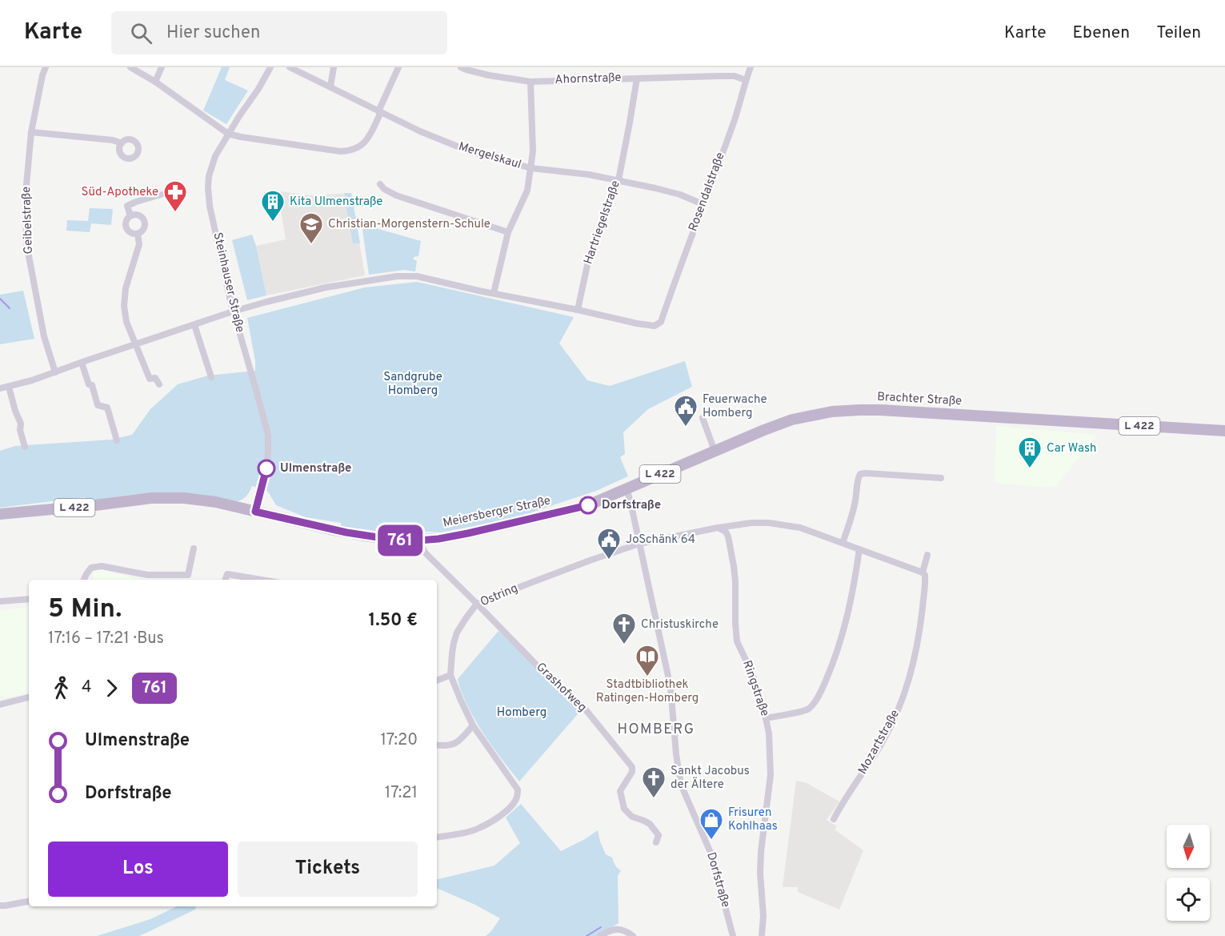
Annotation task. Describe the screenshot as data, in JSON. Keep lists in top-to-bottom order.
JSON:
{
  "streets": {
    "main road": ["Brachter Straße", "L 422", "Meiersberger Straße"],
    "street": [
      "Ahornstraße",
      "Mergelskaul",
      "Rosendalstraße",
      "Geibelstraße",
      "Hartriegelstraße",
      "Steinhauser Straße",
      "Ostring",
      "Grashofweg",
      "Ringstraße",
      "Mozartstraße",
      "Dorfstraße"
    ]
  },
  "crossings": [
    ["Ahornstraße", "Rosendalstraße"],
    ["Ahornstraße", "Hartriegelstraße"],
    ["Mergelskaul", "Rosendalstraße"],
    ["Mergelskaul", "Hartriegelstraße"],
    ["Rosendalstraße", "Hartriegelstraße"],
    ["Steinhauser Straße", "Meiersberger Straße"],
    ["Brachter Straße", "Meiersberger Straße"],
    ["Brachter Straße", "Dorfstraße"],
    ["Meiersberger Straße", "Grashofweg"],
    ["Meiersberger Straße", "Dorfstraße"],
    ["Ostring", "Grashofweg"],
    ["Ostring", "Dorfstraße"]
  ],
  "districts": ["HOMBERG"],
  "parks": ["Sandgrube Homberg", "Homberg"],
  "places": {
    "pharmacy": ["Süd-Apotheke"],
    "building": ["Kita Ulmenstraße", "Car Wash"],
    "school or university": ["Christian-Morgenstern-Schule"],
    "public building": ["Feuerwache Homberg", "JoSchänk 64"],
    "other": ["Ulmenstraße", "Dorfstraße"],
    "church": ["Christuskirche", "Sankt Jacobus der Ältere"],
    "library": ["Stadtbibliothek Ratingen-Homberg"],
    "shop": ["Frisuren Kohlhaas"]
  },
  "lines": ["bus line 761"],
  "north": "bottom",
  "page": {
    "header": "Karte",
    "search": "Hier suchen",
    "nav": ["Karte", "Ebenen", "Teilen"],
    "on_map": "761",
    "heading": ["5 Min.", "17:16 – 17:21 · Bus", "1.50 €"],
    "legs": ["4", "761"],
    "list": [
      {
        "name": "Ulmenstraße",
        "value": "17:20"
      },
      {
        "name": "Dorfstraße",
        "value": "17:21"
      }
    ],
    "buttons": ["Los", "Tickets"]
  }
}
